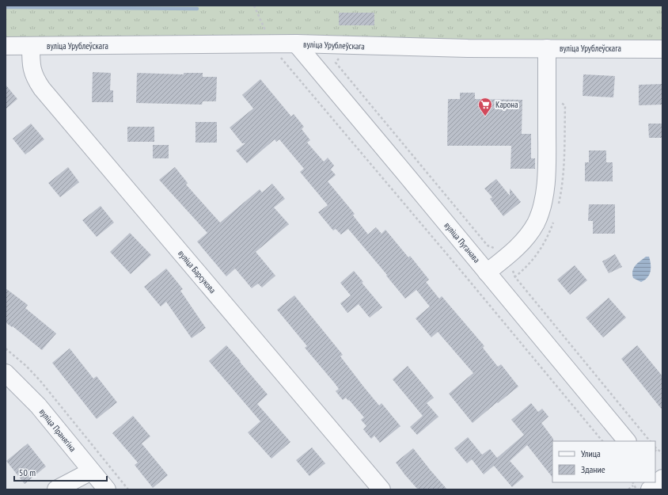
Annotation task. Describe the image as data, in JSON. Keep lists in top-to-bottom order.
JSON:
{
  "streets": {
    "street": [
      "вуліца Урублеўскага",
      "вуліца Пуганава",
      "вуліца Барсукова",
      "вуліца Пранягіна"
    ]
  },
  "crossings": [
    ["вуліца Урублеўскага", "вуліца Пуганава"],
    ["вуліца Урублеўскага", "вуліца Барсукова"]
  ],
  "places": {
    "supermarket": ["Карона"]
  },
  "legend": ["Улица", "Здание"],
  "scale_bar": "50 m"
}
